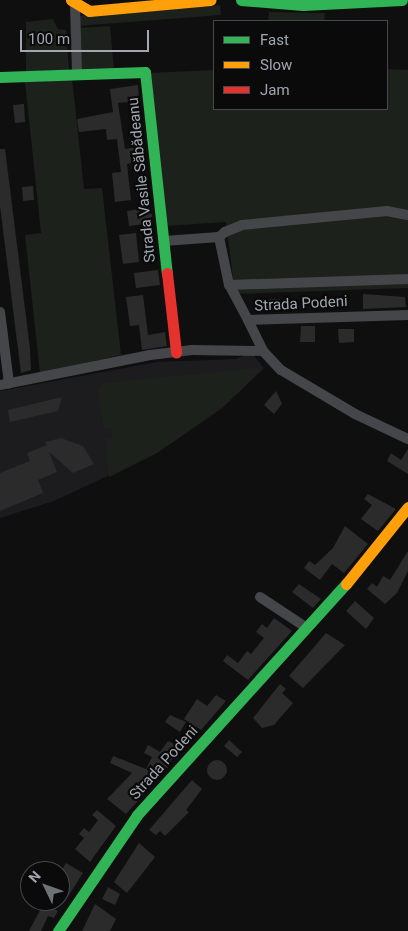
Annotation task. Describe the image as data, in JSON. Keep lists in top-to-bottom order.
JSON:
{
  "streets": {
    "main road": ["Strada Vasile Săbădeanu", "Strada Podeni"]
  },
  "legend": ["Fast", "Slow", "Jam"],
  "scale_bar": "100 m",
  "north": "top left"
}
